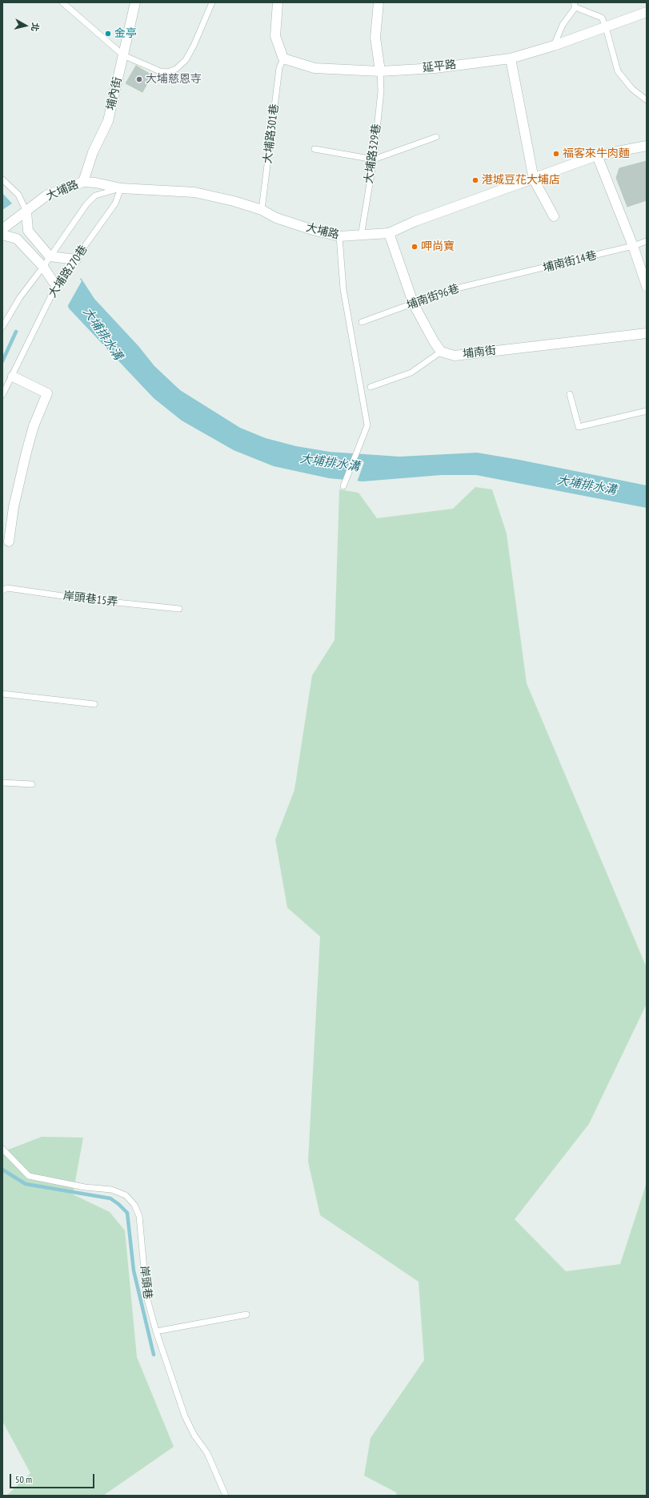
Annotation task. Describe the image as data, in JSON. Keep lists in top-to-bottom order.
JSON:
{
  "streets": {
    "street": [
      "延平路",
      "埔內街",
      "大埔路",
      "埔南街"
    ],
    "lane": [
      "大埔路301巷",
      "大埔路329巷",
      "埔南街14巷",
      "大埔路270巷",
      "埔南街96巷",
      "岸頭巷15弄",
      "岸頭巷"
    ]
  },
  "crossings": [
    ["延平路", "大埔路301巷"],
    ["延平路", "大埔路329巷"],
    ["埔內街", "大埔路"],
    ["大埔路301巷", "大埔路"],
    ["大埔路329巷", "大埔路"],
    ["大埔路", "大埔路270巷"],
    ["埔南街14巷", "埔南街96巷"]
  ],
  "water": ["大埔排水溝"],
  "places": [
    "金亭",
    "大埔慈恩寺",
    "福客來牛肉麵",
    "港城豆花大埔店",
    "呷尚寶"
  ],
  "scale_bar": "50 m",
  "north": "right"
}
